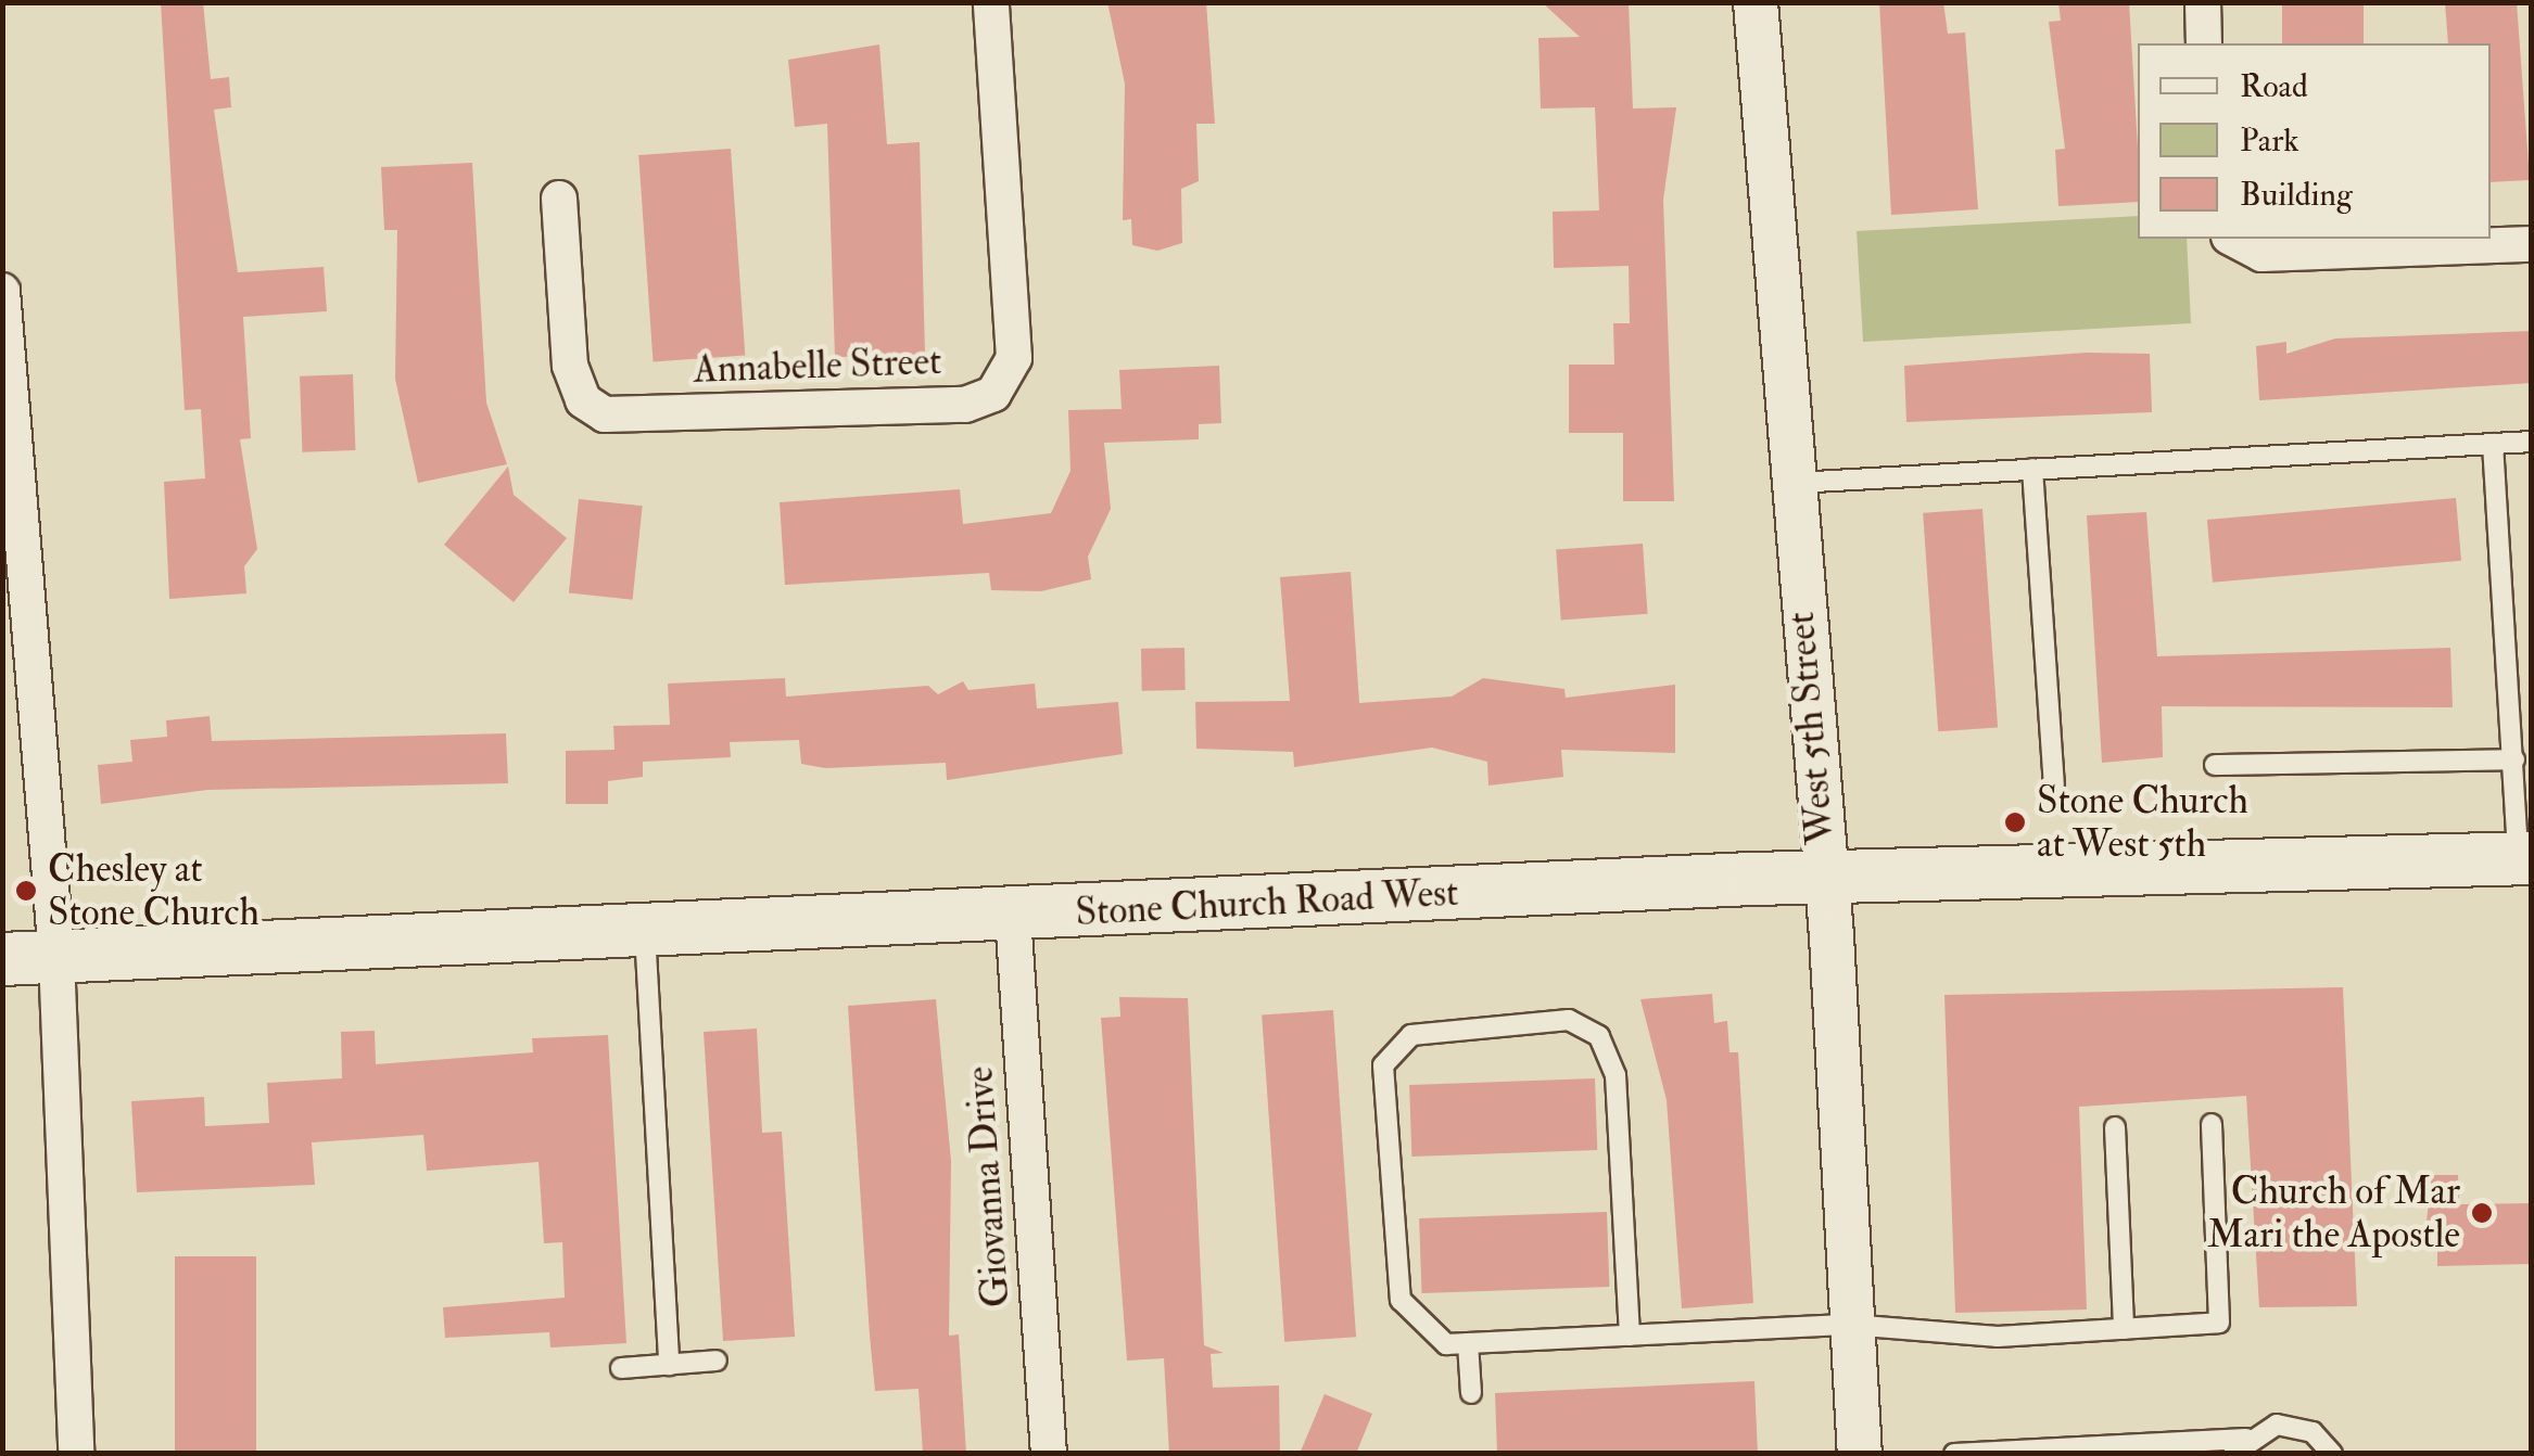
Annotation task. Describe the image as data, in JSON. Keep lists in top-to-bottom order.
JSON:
{
  "streets": {
    "main road": ["Stone Church Road West"],
    "street": ["Annabelle Street", "West 5th Street", "Giovanna Drive"]
  },
  "crossings": [
    ["West 5th Street", "Stone Church Road West"],
    ["Stone Church Road West", "Giovanna Drive"]
  ],
  "places": ["Stone Church at West 5th", "Chesley at Stone Church", "Church of Mar Mari the Apostle"],
  "legend": ["Road", "Park", "Building"]
}
